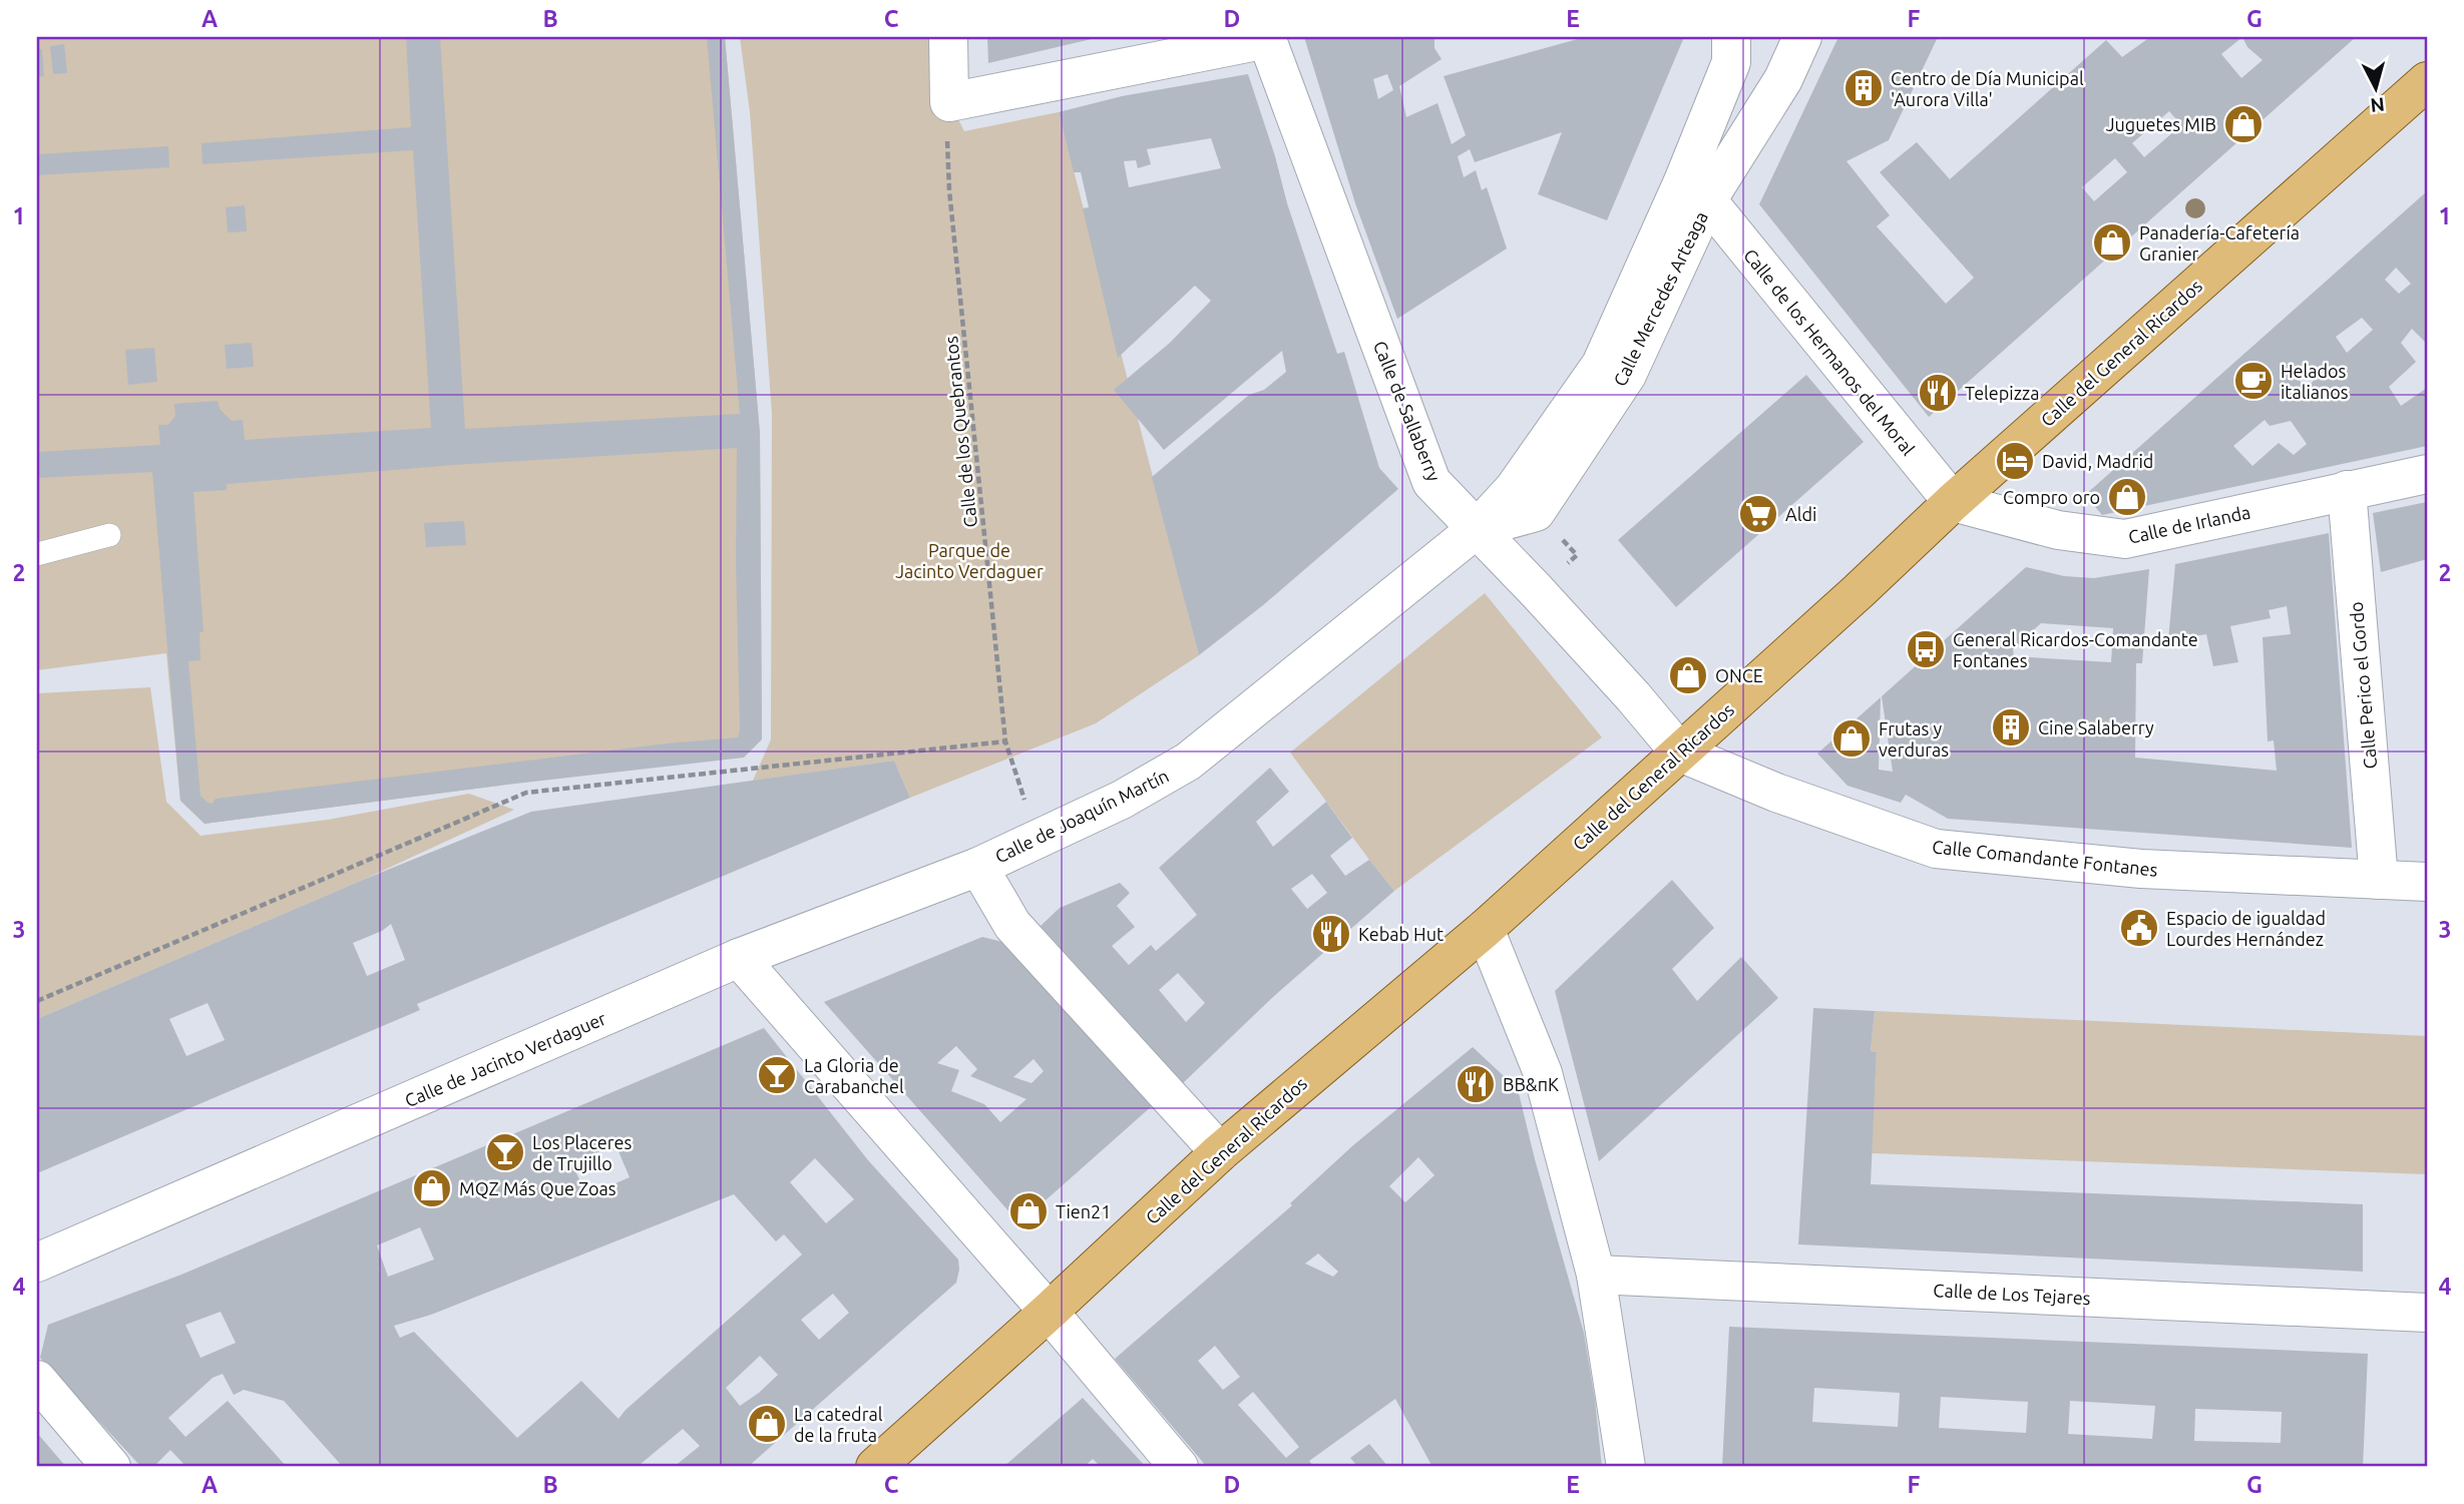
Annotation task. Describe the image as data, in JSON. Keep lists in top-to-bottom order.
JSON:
{
  "streets": {
    "main road": ["Calle del General Ricardos"],
    "street": [
      "Calle Mercedes Arteaga",
      "Calle de los Hermanos del Moral",
      "Calle de Sallaberry",
      "Calle de Irlanda",
      "Calle Perico el Gordo",
      "Calle de Joaquín Martín",
      "Calle Comandante Fontanes",
      "Calle de Jacinto Verdaguer",
      "Calle de Los Tejares"
    ],
    "path": ["Calle de los Quebrantos"]
  },
  "crossings": [
    ["Calle Mercedes Arteaga", "Calle de los Hermanos del Moral"],
    ["Calle Mercedes Arteaga", "Calle de Sallaberry"],
    ["Calle Mercedes Arteaga", "Calle de Joaquín Martín"],
    ["Calle de los Hermanos del Moral", "Calle del General Ricardos"],
    ["Calle de los Hermanos del Moral", "Calle de Irlanda"],
    ["Calle del General Ricardos", "Calle de Sallaberry"],
    ["Calle del General Ricardos", "Calle de Irlanda"],
    ["Calle del General Ricardos", "Calle de Joaquín Martín"],
    ["Calle del General Ricardos", "Calle Comandante Fontanes"],
    ["Calle de Sallaberry", "Calle de Joaquín Martín"],
    ["Calle de Sallaberry", "Calle Comandante Fontanes"],
    ["Calle de los Quebrantos", "Calle de Joaquín Martín"],
    ["Calle de Irlanda", "Calle Perico el Gordo"],
    ["Calle Perico el Gordo", "Calle Comandante Fontanes"],
    ["Calle de Joaquín Martín", "Calle de Jacinto Verdaguer"]
  ],
  "parks": ["Parque de Jacinto Verdaguer"],
  "places": {
    "building": ["Centro de Día Municipal 'Aurora Villa'", "Cine Salaberry"],
    "shop": [
      "Juguetes MIB",
      "Panadería-Cafetería Granier",
      "Compro oro",
      "ONCE",
      "Frutas y verduras",
      "MQZ Más Que Zoas",
      "Tien21",
      "La catedral de la fruta"
    ],
    "cafe": ["Helados italianos"],
    "restaurant": ["Telepizza", "Kebab Hut", "BB&πK"],
    "hotel": ["David, Madrid"],
    "supermarket": ["Aldi"],
    "bus stop": ["General Ricardos-Comandante Fontanes"],
    "public building": ["Espacio de igualdad Lourdes Hernández"],
    "bar": ["La Gloria de Carabanchel", "Los Placeres de Trujillo"]
  },
  "north": "bottom",
  "grid": {
    "columns": [
      "A",
      "B",
      "C",
      "D",
      "E",
      "F",
      "G"
    ],
    "rows": [
      "1",
      "2",
      "3",
      "4"
    ]
  }
}
